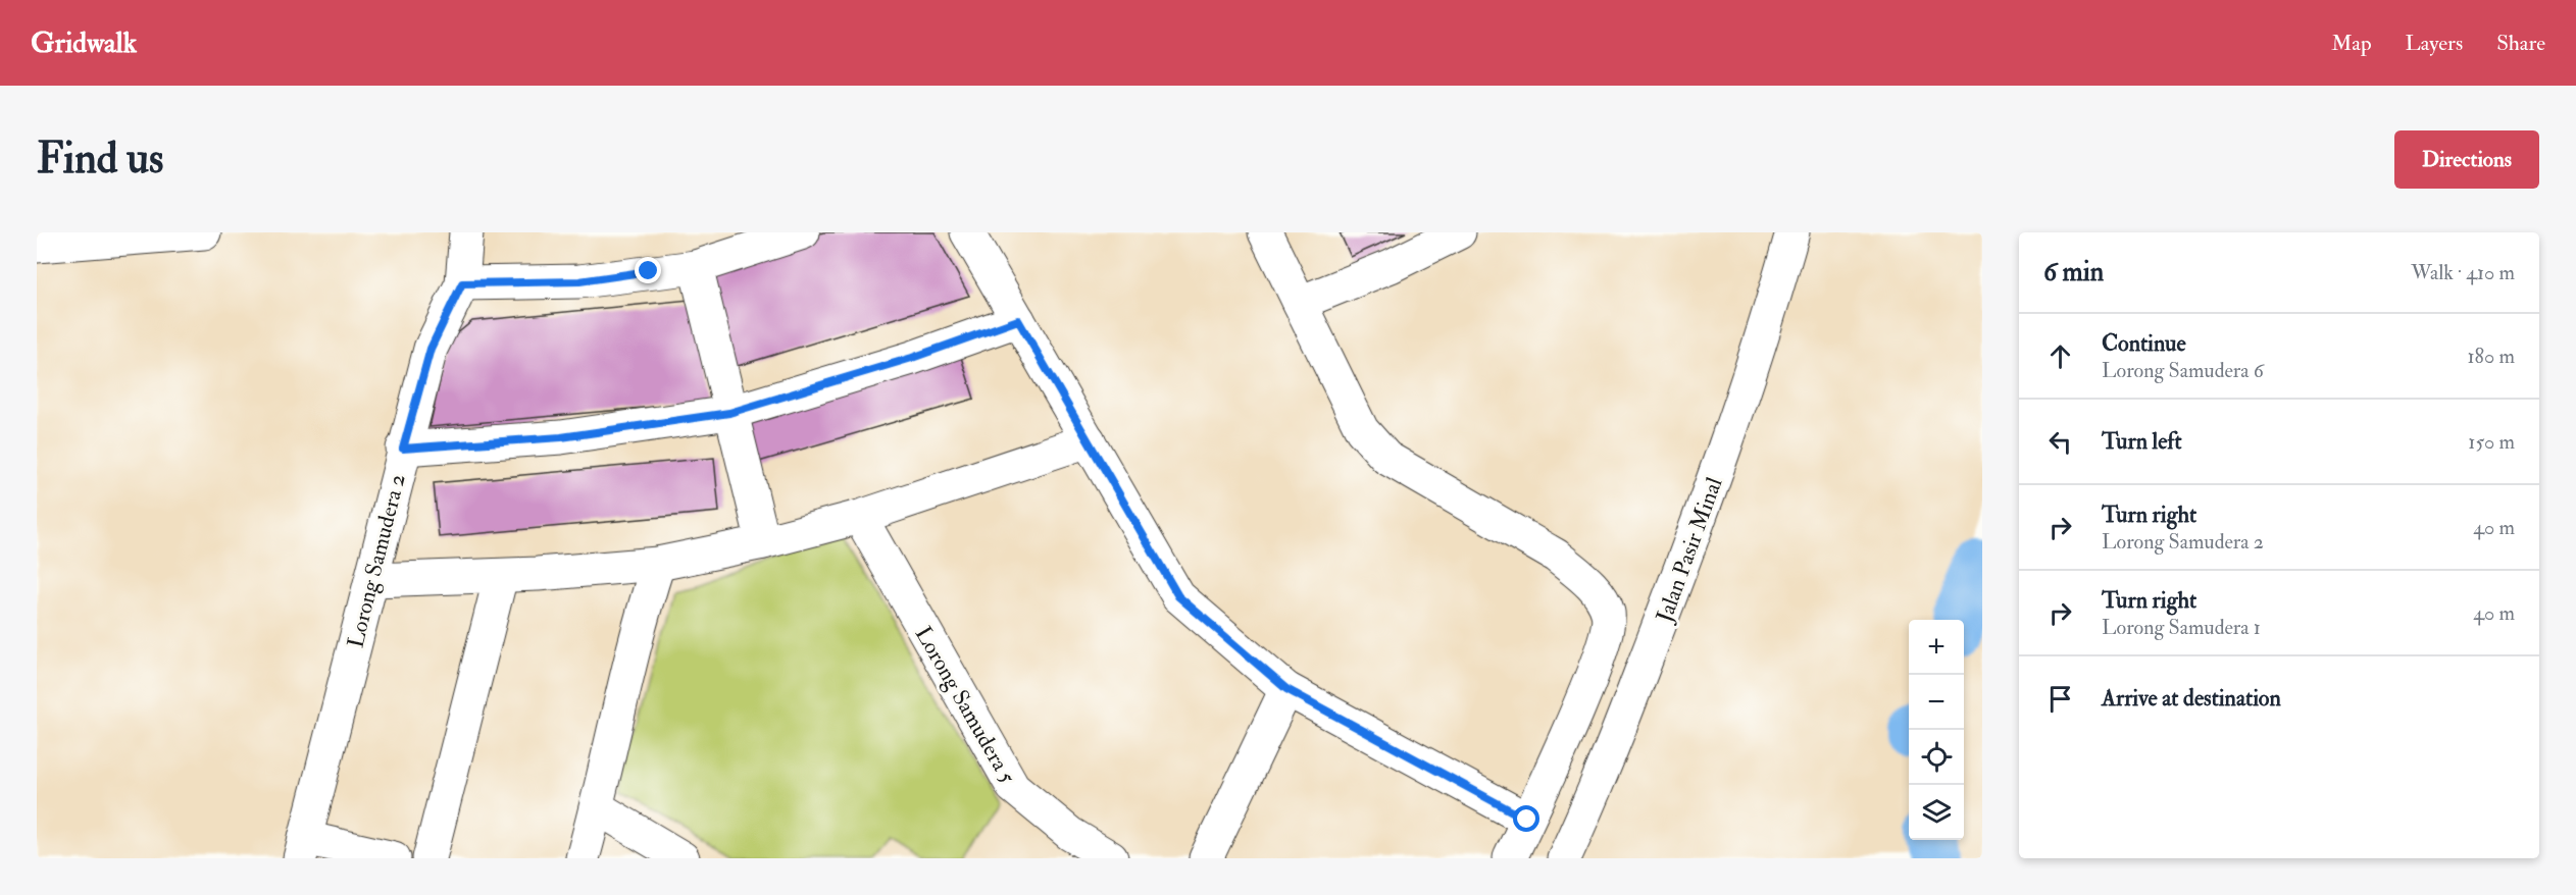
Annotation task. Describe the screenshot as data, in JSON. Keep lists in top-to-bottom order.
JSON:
{
  "streets": {
    "street": ["Jalan Pasir Minal", "Lorong Samudera 2", "Lorong Samudera 5"]
  },
  "page": {
    "header": "Gridwalk",
    "nav": ["Map", "Layers", "Share"],
    "buttons": "Directions",
    "title": "Find us",
    "heading": ["6 min", "Walk · 410 m"],
    "list": [
      ["Continue", "Lorong Samudera 6", "180 m"],
      ["Turn left", "150 m"],
      ["Turn right", "Lorong Samudera 2", "40 m"],
      ["Turn right", "Lorong Samudera 1", "40 m"],
      "Arrive at destination"
    ],
    "map_buttons": ["+", "−"]
  }
}
